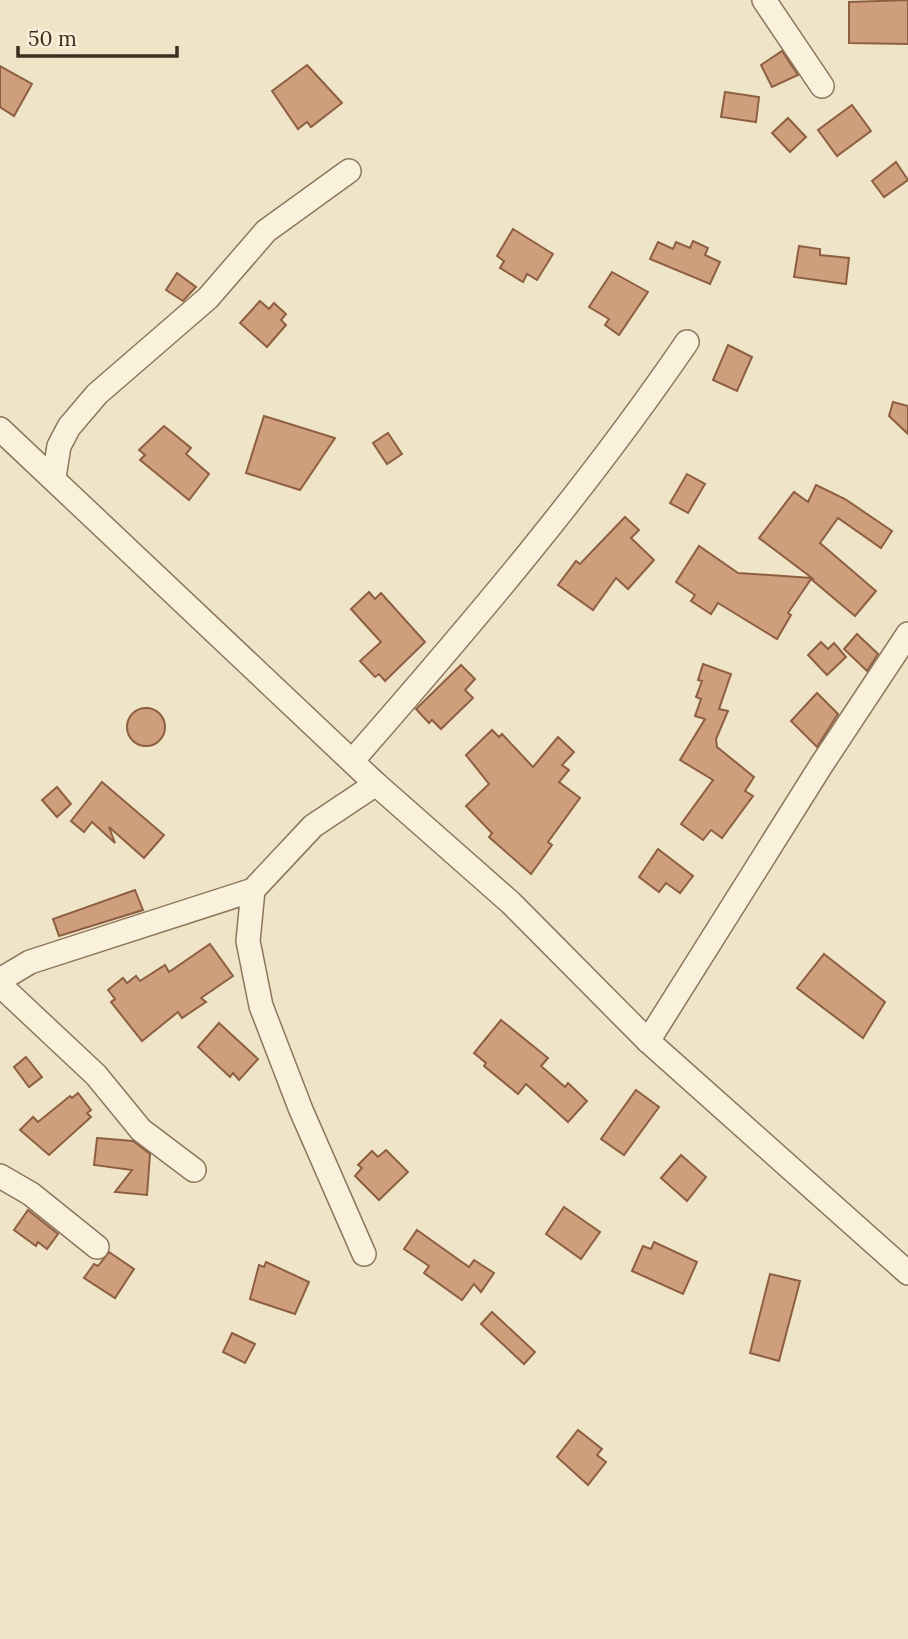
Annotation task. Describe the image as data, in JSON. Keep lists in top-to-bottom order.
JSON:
{
  "scale_bar": "50 m"
}
